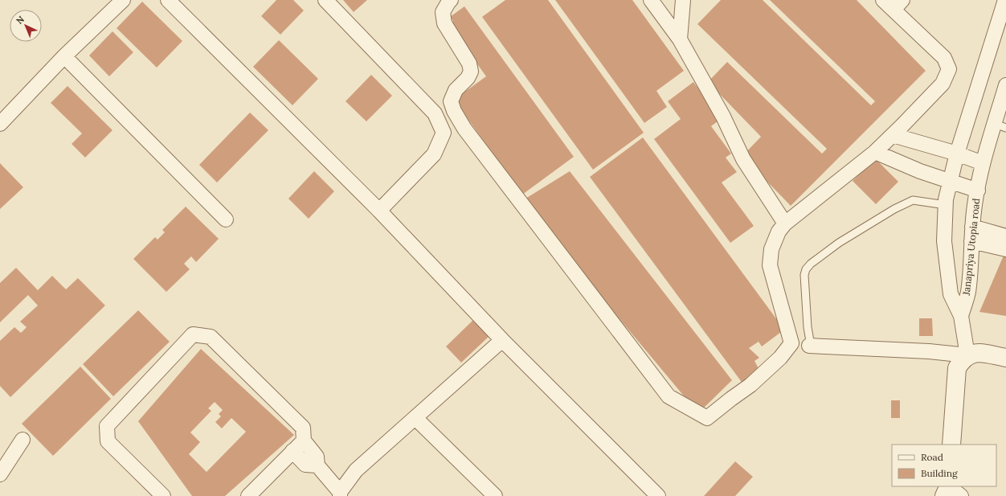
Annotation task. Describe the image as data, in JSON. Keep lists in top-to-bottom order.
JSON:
{
  "streets": {
    "street": ["Janapriya Utopia road"]
  },
  "legend": ["Road", "Building"],
  "north": "top left"
}
